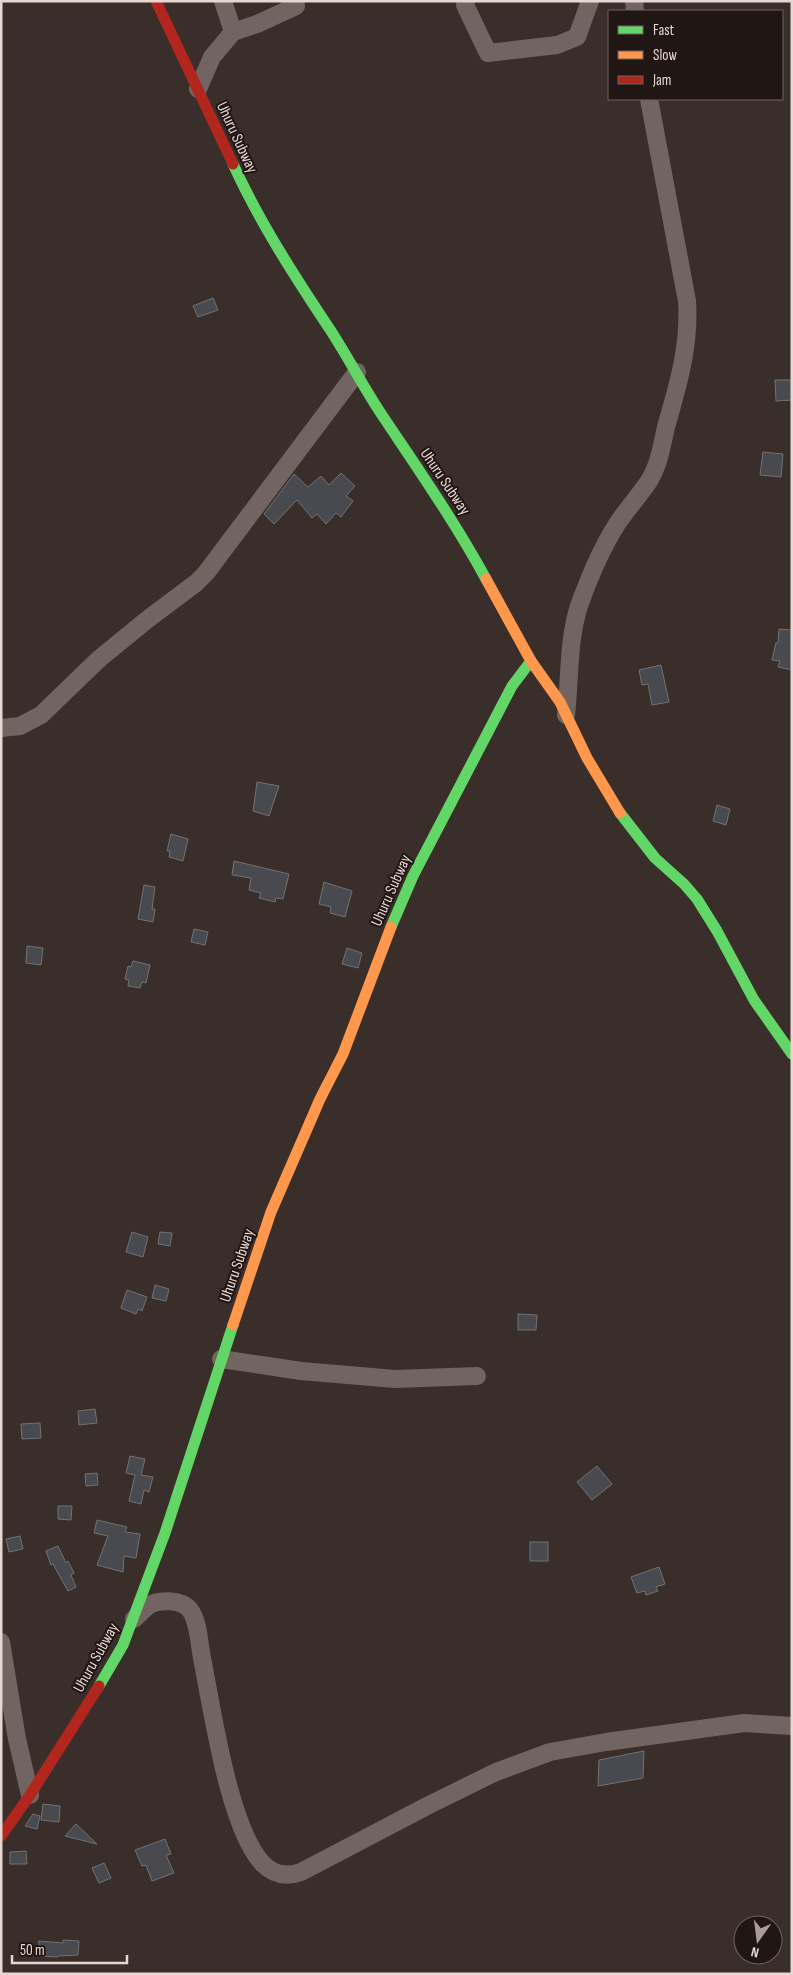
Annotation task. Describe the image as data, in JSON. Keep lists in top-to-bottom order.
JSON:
{
  "streets": {
    "street": ["Uhuru Subway"]
  },
  "legend": ["Fast", "Slow", "Jam"],
  "scale_bar": "50 m",
  "north": "bottom"
}
